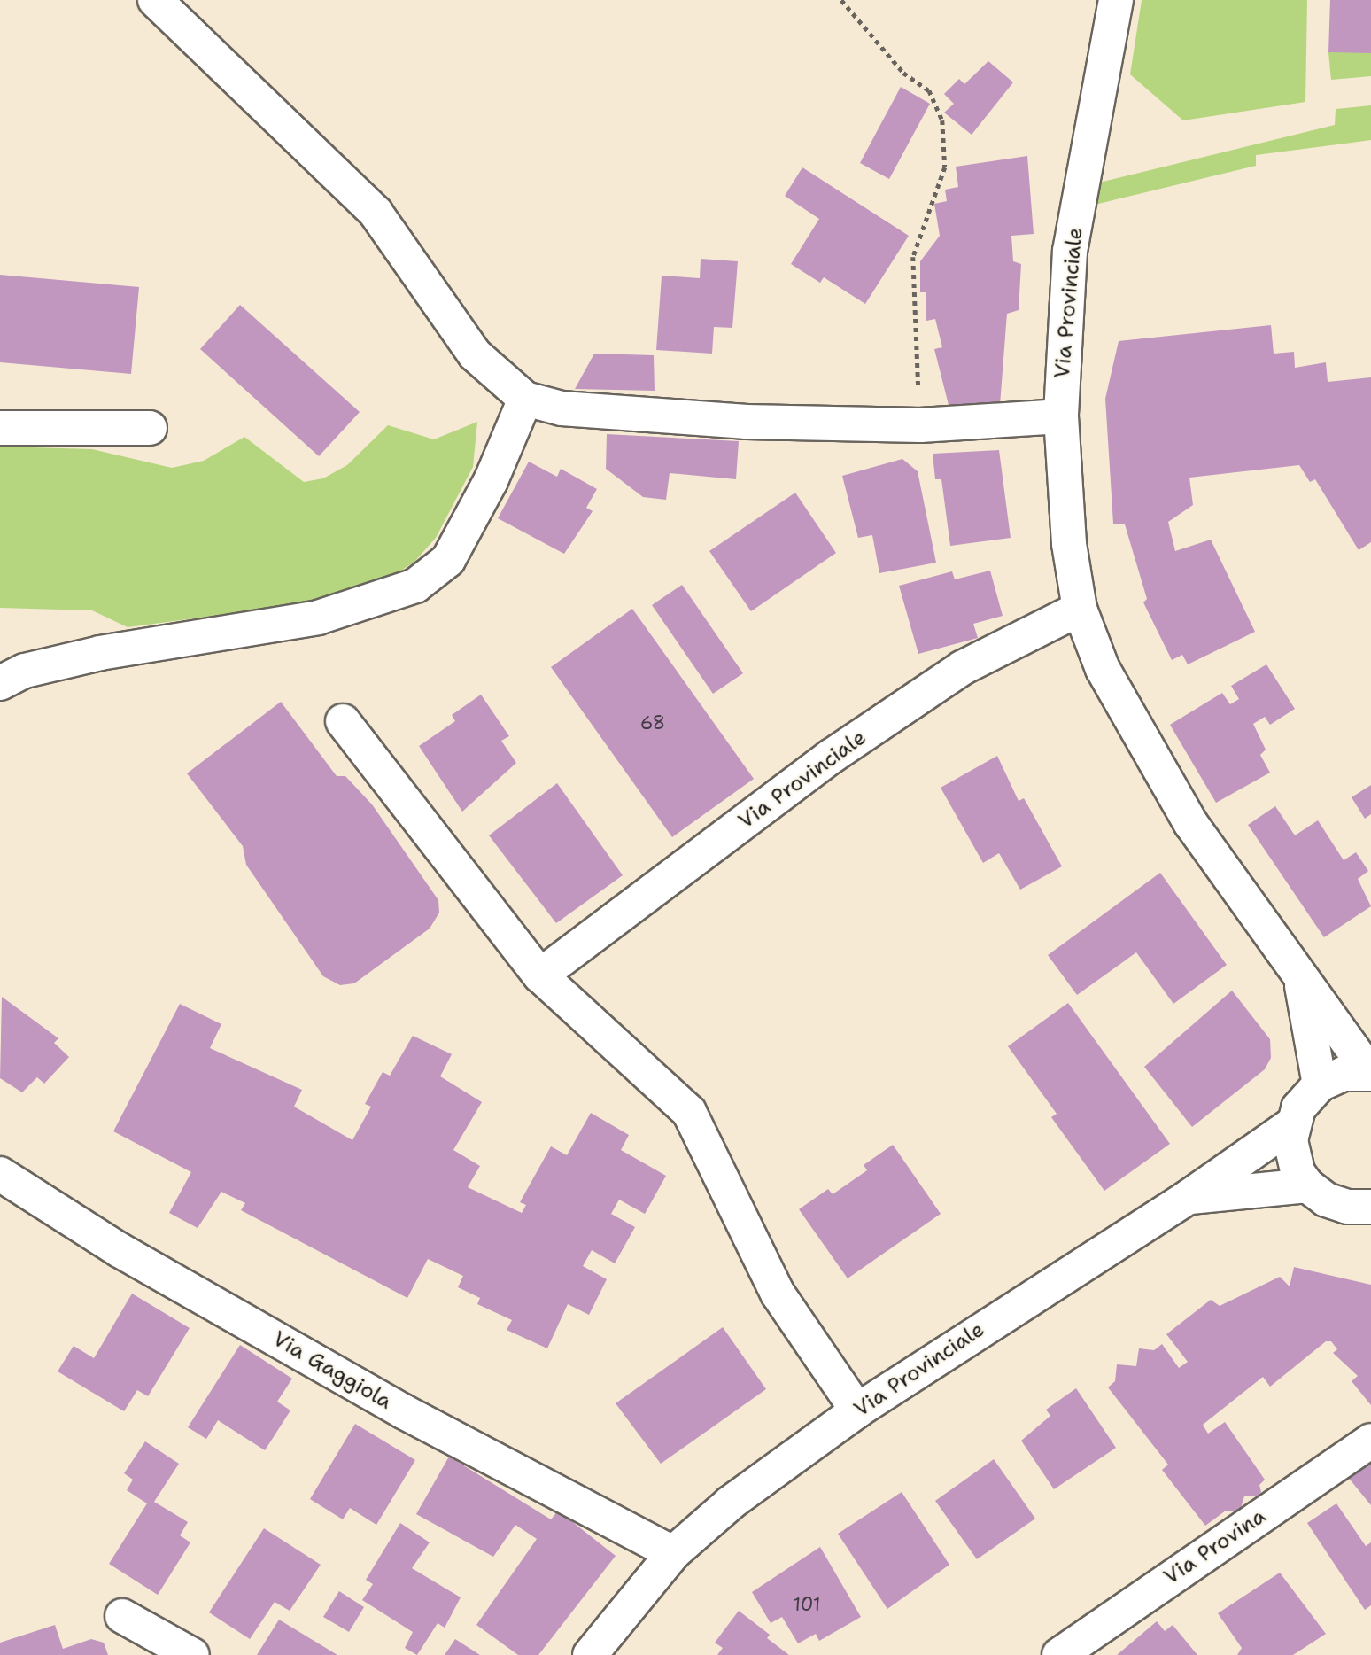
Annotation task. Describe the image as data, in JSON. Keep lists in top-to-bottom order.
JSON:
{
  "streets": {
    "street": ["Via Provinciale", "Via Gaggiola", "Via Provina"]
  },
  "crossings": [
    ["Via Provinciale", "Via Gaggiola"]
  ],
  "house_numbers": ["68", "101"]
}
